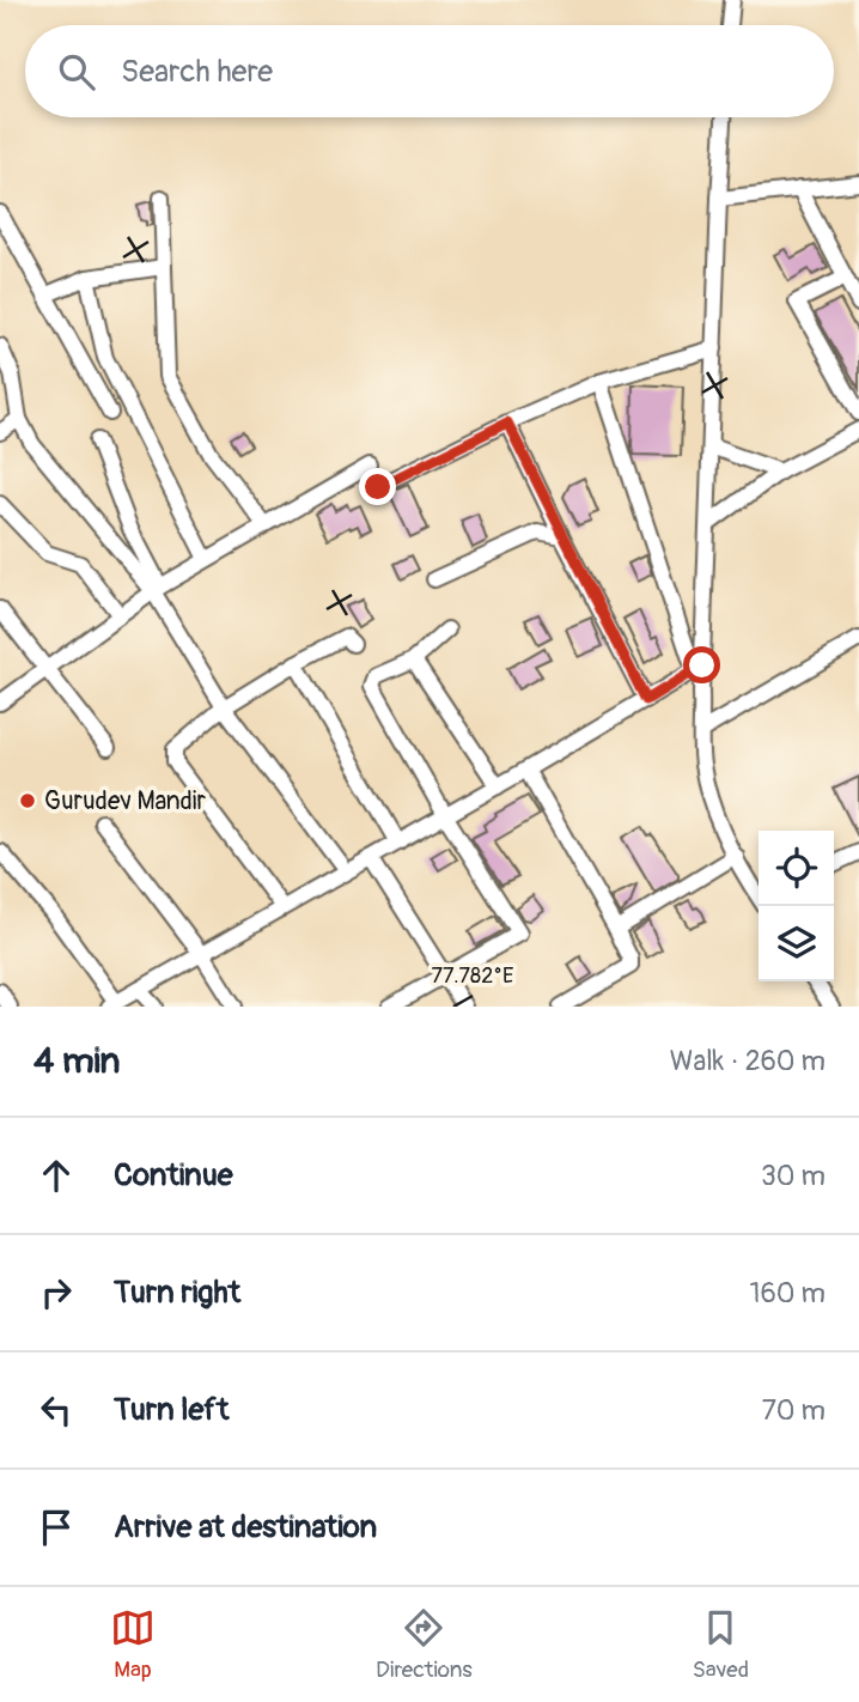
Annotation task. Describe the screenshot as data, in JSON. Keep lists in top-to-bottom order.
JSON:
{
  "places": ["Gurudev Mandir"],
  "page": {
    "search": "Search here",
    "heading": ["4 min", "Walk · 260 m"],
    "list": [
      ["Continue", "30 m"],
      ["Turn right", "160 m"],
      ["Turn left", "70 m"],
      "Arrive at destination"
    ],
    "nav": ["Map", "Directions", "Saved"]
  },
  "coordinates": ["77.782°E"]
}
